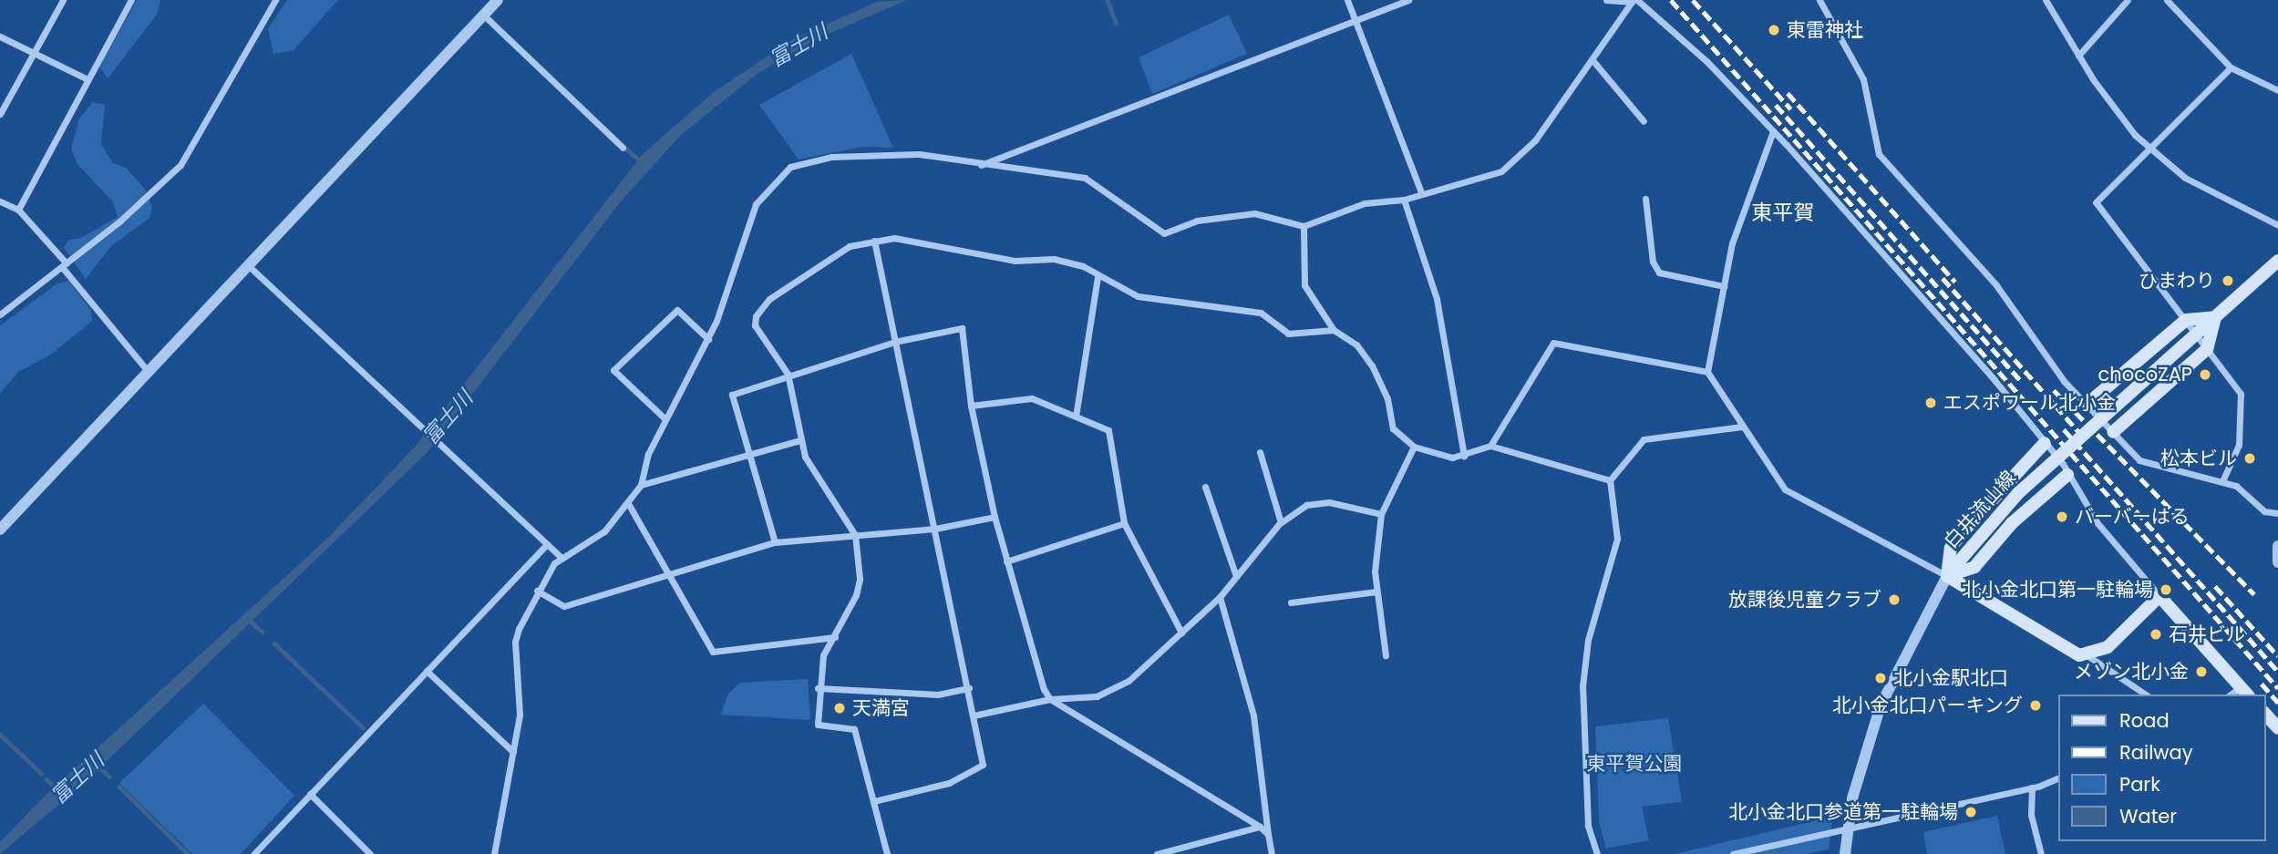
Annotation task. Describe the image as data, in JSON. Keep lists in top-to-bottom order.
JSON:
{
  "streets": {
    "main road": ["白井流山線"]
  },
  "districts": ["東平賀"],
  "water": ["富士川"],
  "parks": ["東平賀公園"],
  "places": [
    "東雷神社",
    "ひまわり",
    "chocoZAP",
    "エスポワール北小金",
    "松本ビル",
    "バーバーはる",
    "北小金北口第一駐輪場",
    "放課後児童クラブ",
    "石井ビル",
    "メゾン北小金",
    "北小金駅北口",
    "北小金北口パーキング",
    "天満宮",
    "北小金北口参道第一駐輪場"
  ],
  "legend": [
    "Road",
    "Railway",
    "Park",
    "Water"
  ]
}
